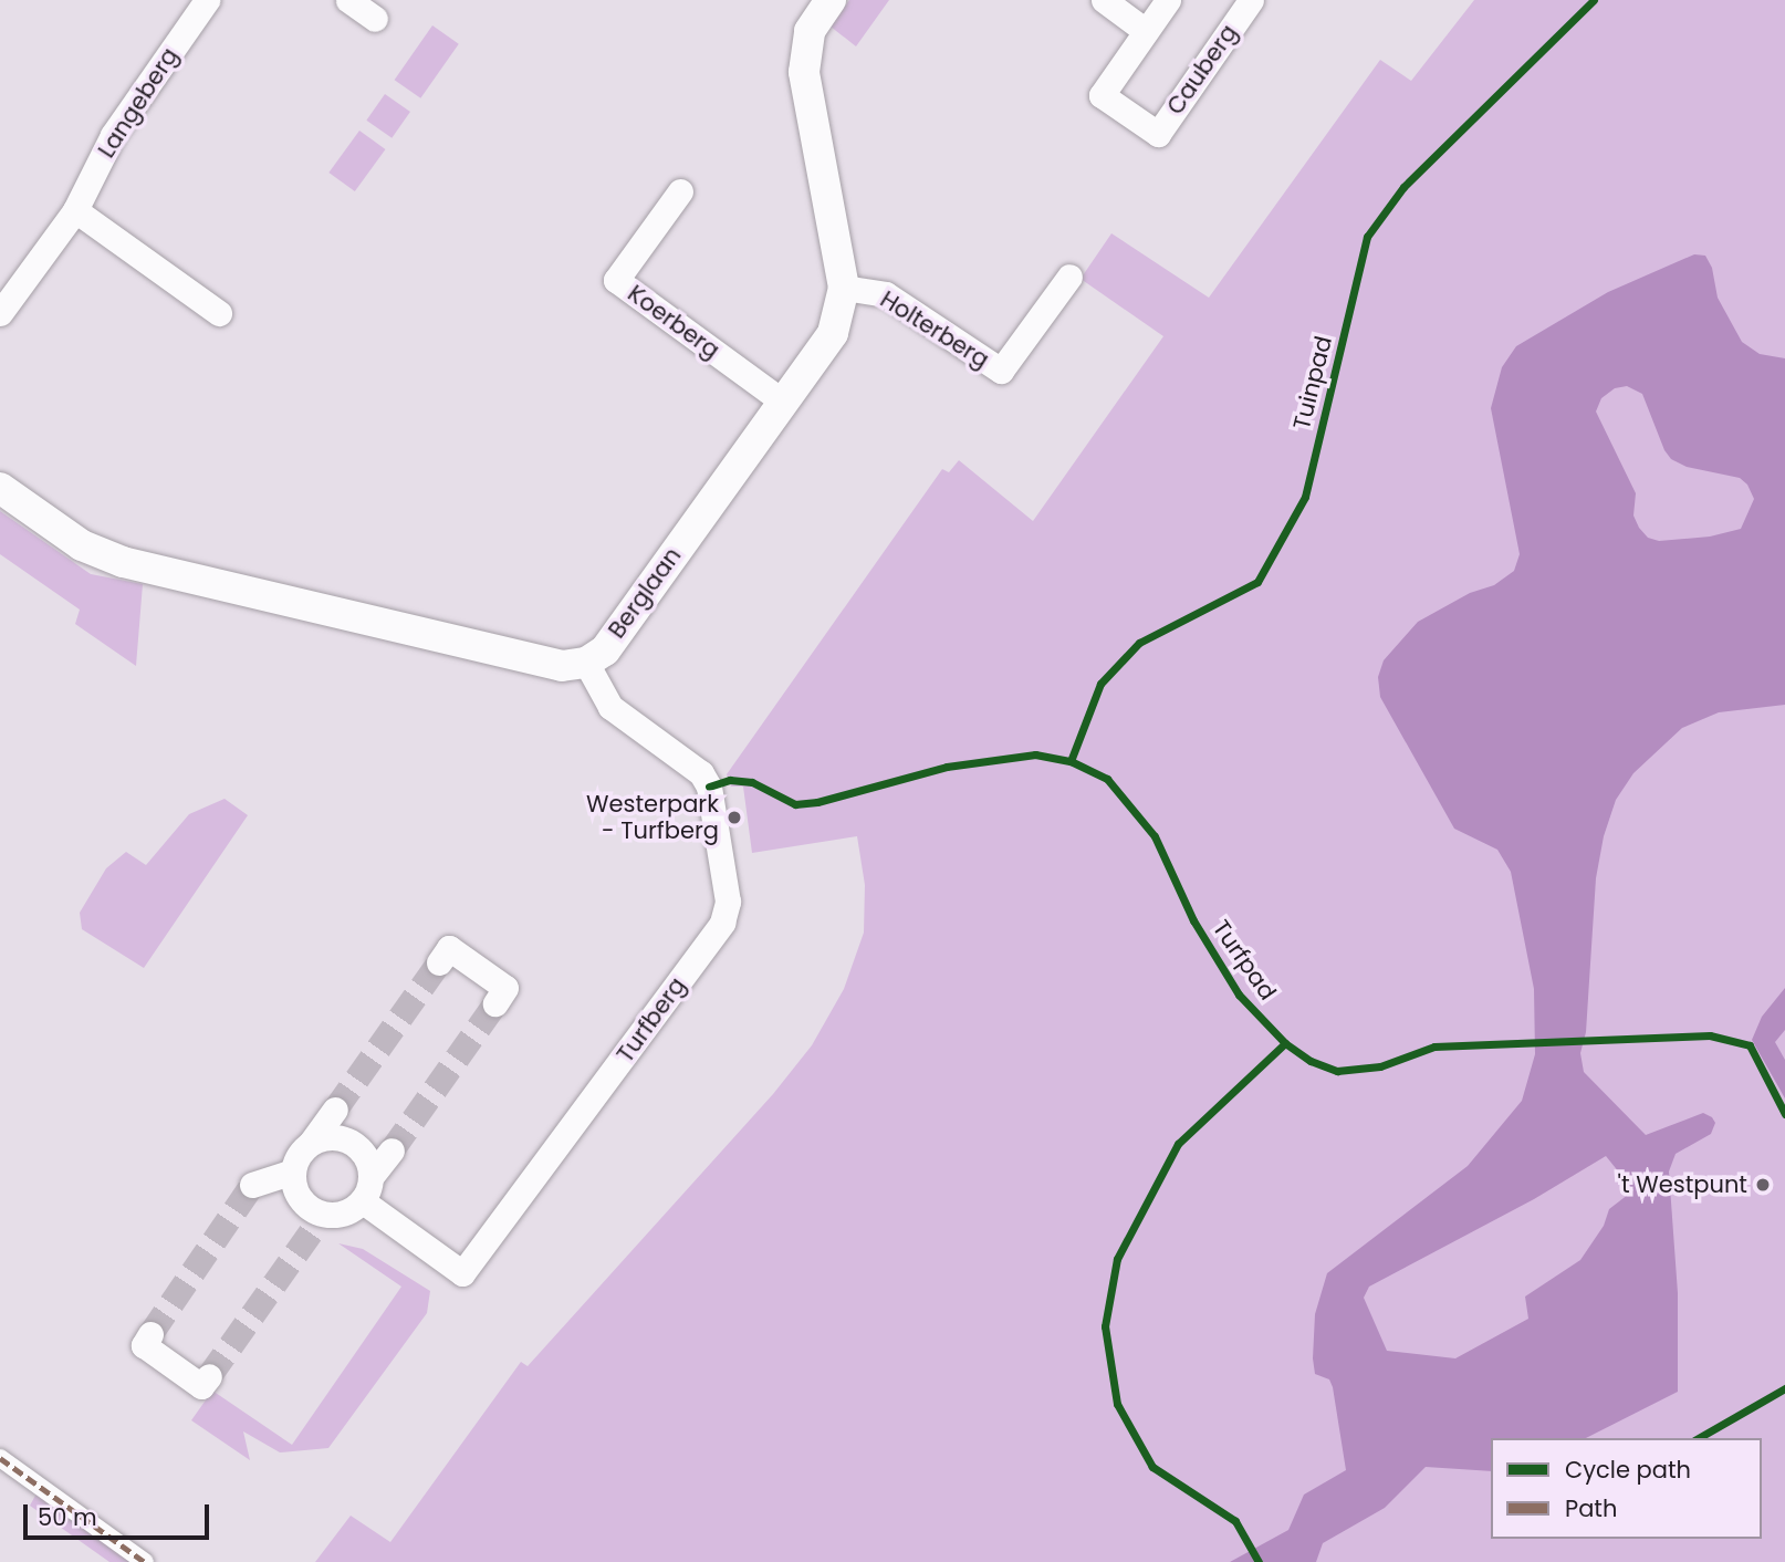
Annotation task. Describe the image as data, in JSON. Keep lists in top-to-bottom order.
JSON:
{
  "streets": {
    "street": [
      "Cauberg",
      "Langeberg",
      "Koerberg",
      "Holterberg",
      "Berglaan",
      "Turfberg"
    ],
    "cycle path": ["Tuinpad", "Turfpad"]
  },
  "crossings": [
    ["Koerberg", "Berglaan"],
    ["Holterberg", "Berglaan"],
    ["Berglaan", "Turfberg"]
  ],
  "places": ["Westerpark - Turfberg", "'t Westpunt"],
  "legend": ["Cycle path", "Path"],
  "scale_bar": "50 m"
}
